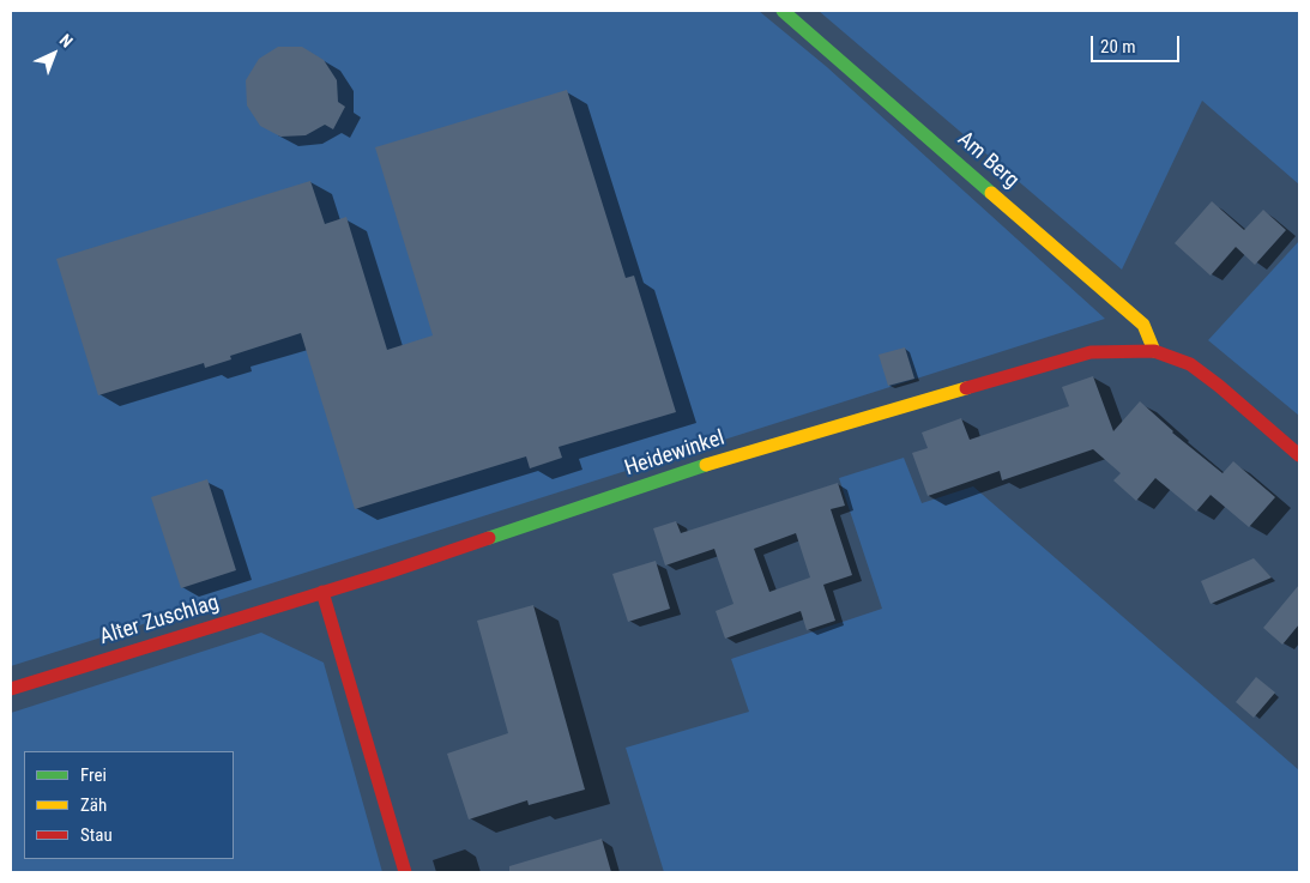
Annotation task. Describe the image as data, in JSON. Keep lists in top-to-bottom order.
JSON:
{
  "streets": {
    "street": ["Am Berg", "Heidewinkel", "Alter Zuschlag"]
  },
  "crossings": [
    ["Am Berg", "Heidewinkel"],
    ["Heidewinkel", "Alter Zuschlag"]
  ],
  "legend": ["Frei", "Zäh", "Stau"],
  "scale_bar": "20 m",
  "north": "top right"
}
